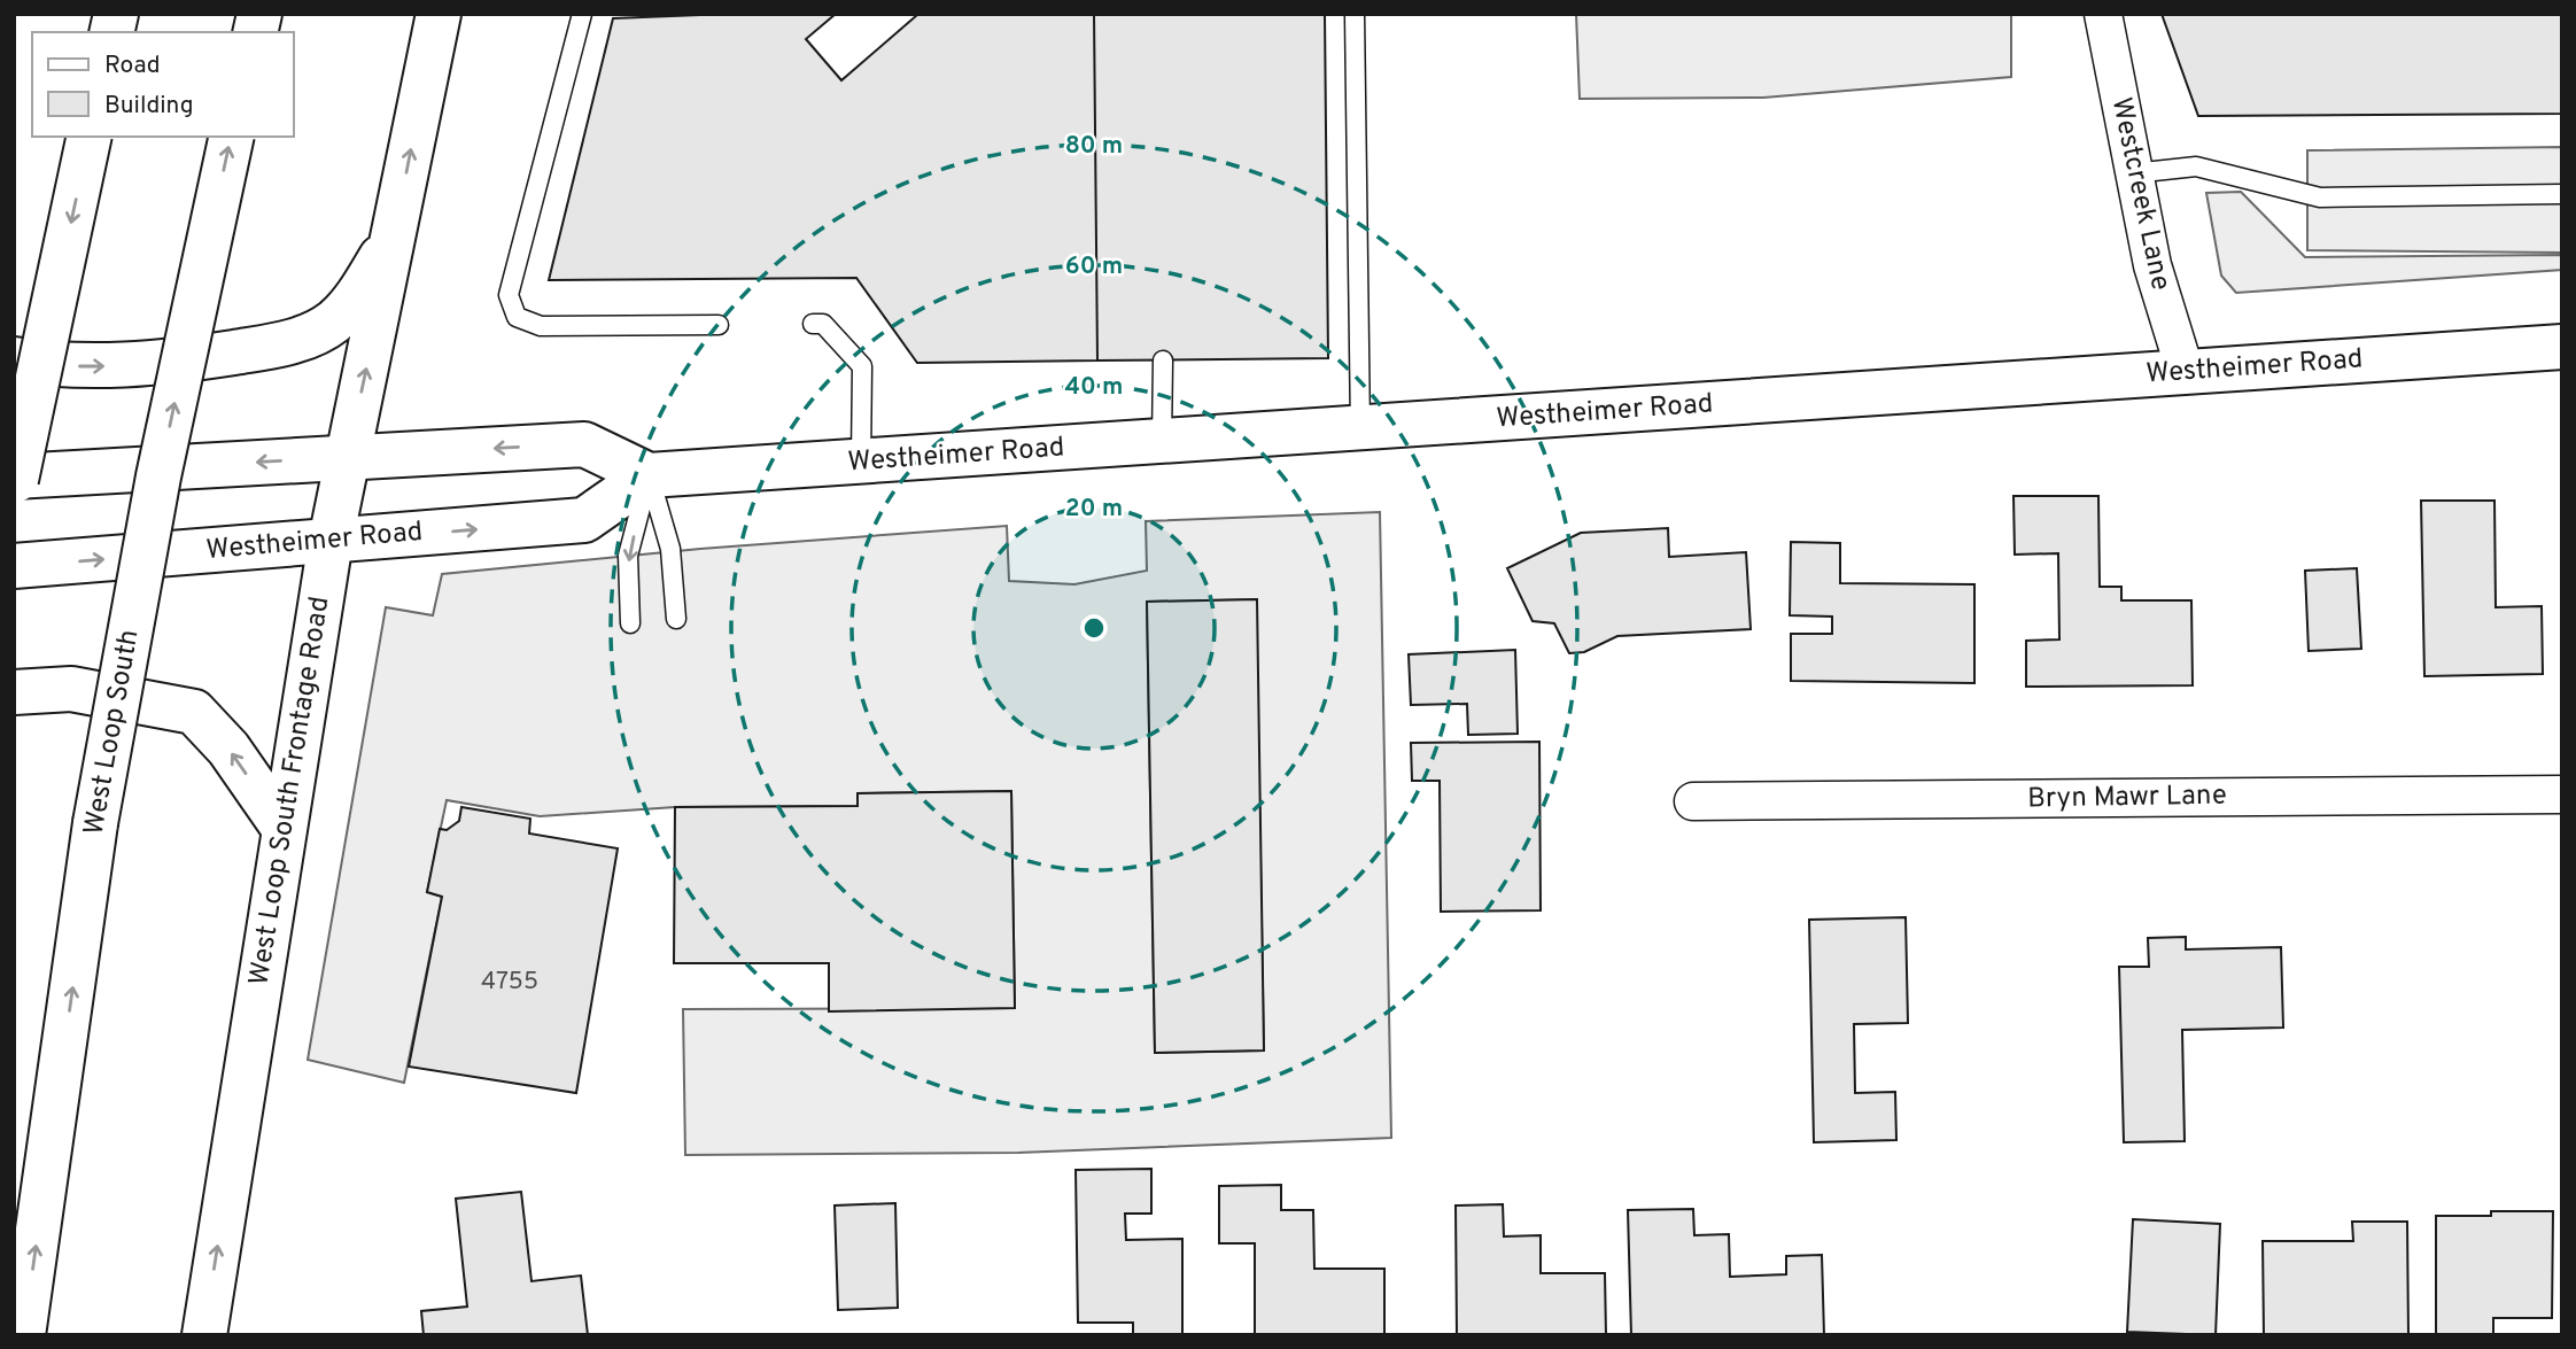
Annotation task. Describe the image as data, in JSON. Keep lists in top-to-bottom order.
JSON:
{
  "streets": {
    "main road": ["Westheimer Road", "West Loop South", "West Loop South Frontage Road"],
    "street": ["Westcreek Lane", "Bryn Mawr Lane"]
  },
  "crossings": [
    ["Westcreek Lane", "Westheimer Road"],
    ["Westheimer Road", "West Loop South Frontage Road"]
  ],
  "one_way": ["West Loop South", "West Loop South Frontage Road"],
  "house_numbers": ["4755"],
  "legend": ["Road", "Building"],
  "rings": [
    "80 m",
    "60 m",
    "40 m",
    "20 m"
  ]
}
